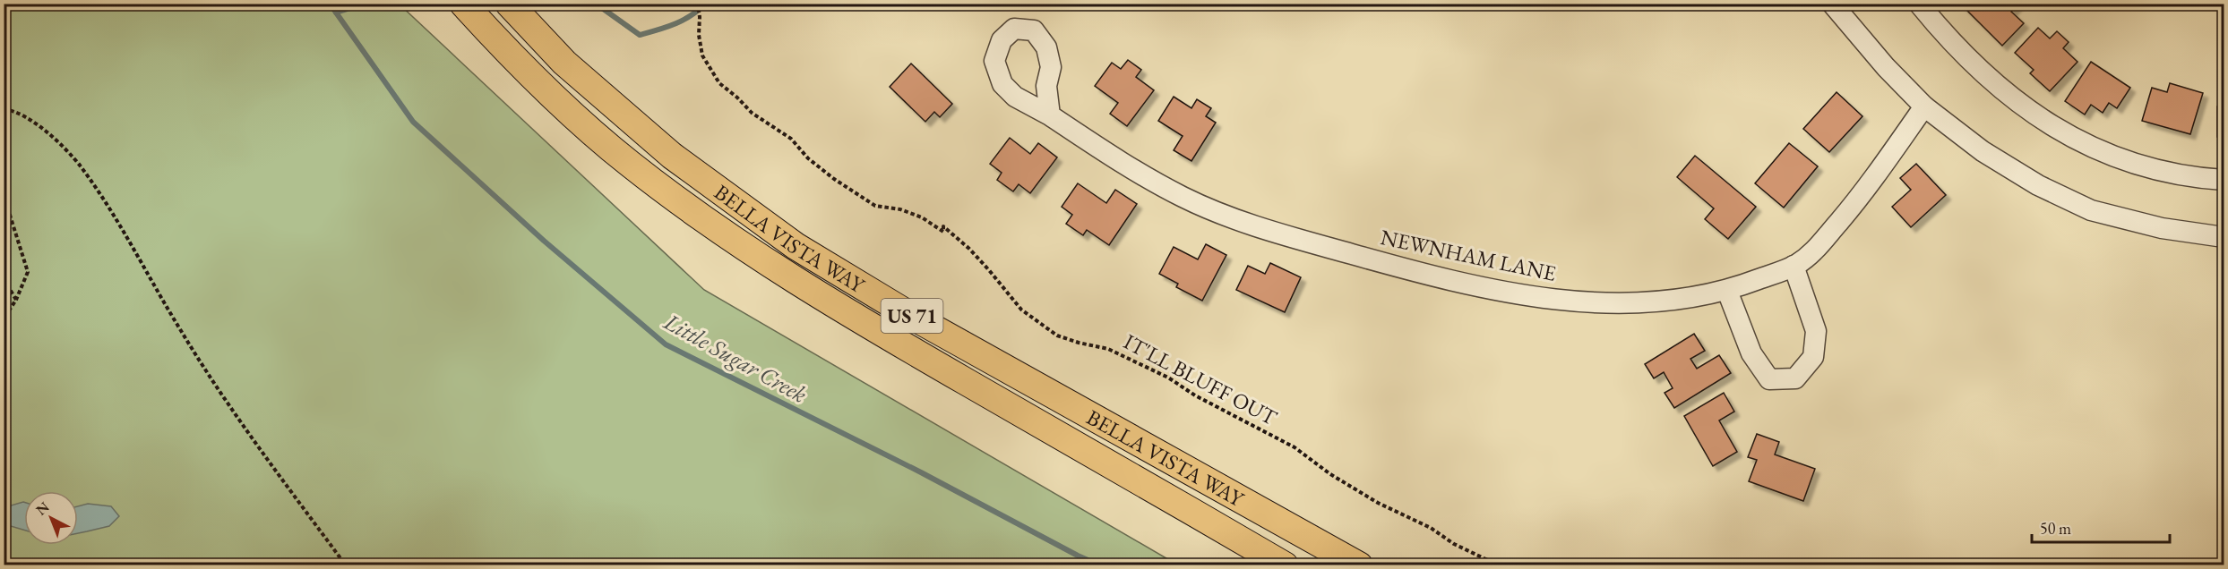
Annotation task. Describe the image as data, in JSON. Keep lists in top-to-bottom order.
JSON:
{
  "streets": {
    "main road": ["BELLA VISTA WAY", "US 71"],
    "street": ["NEWNHAM LANE"],
    "path": ["IT'LL BLUFF OUT"]
  },
  "water": ["Little Sugar Creek"],
  "scale_bar": "50 m",
  "north": "top left"
}
